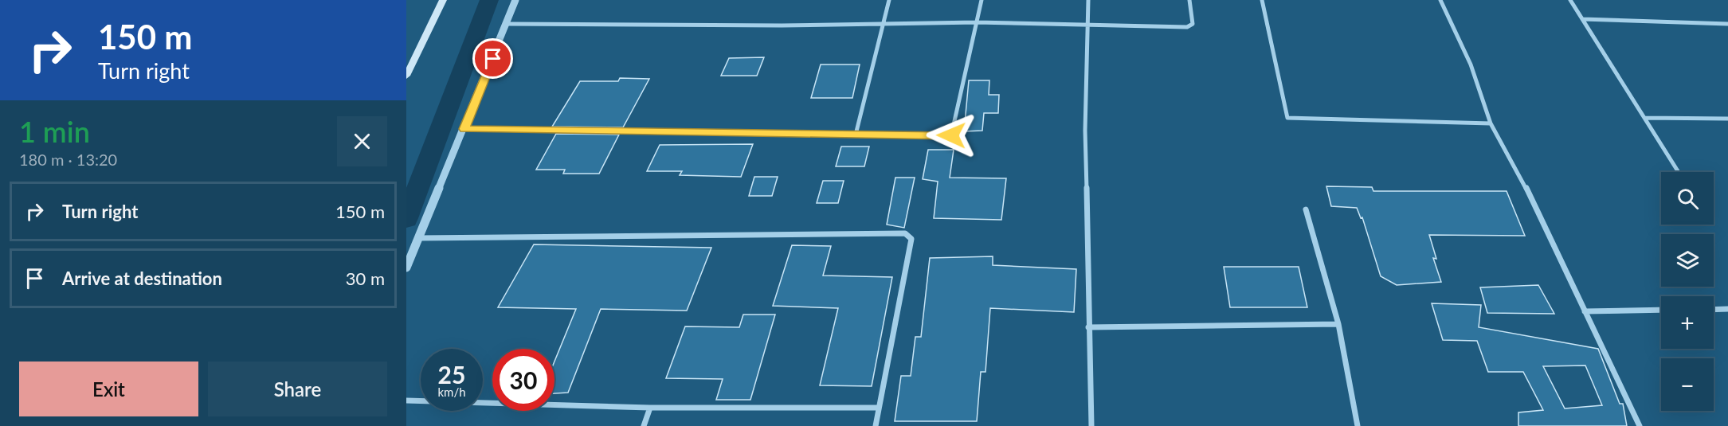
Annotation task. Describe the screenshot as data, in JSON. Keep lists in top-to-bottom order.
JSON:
{
  "page": {
    "turn": ["150 m", "Turn right"],
    "heading": ["1 min", "180 m · 13:20"],
    "map_buttons": ["+", "−"],
    "list": [
      {
        "name": "Turn right",
        "value": "150 m"
      },
      {
        "name": "Arrive at destination",
        "value": "30 m"
      }
    ],
    "speed": "25 km/h",
    "limit": "30",
    "buttons": ["Exit", "Share"]
  }
}
